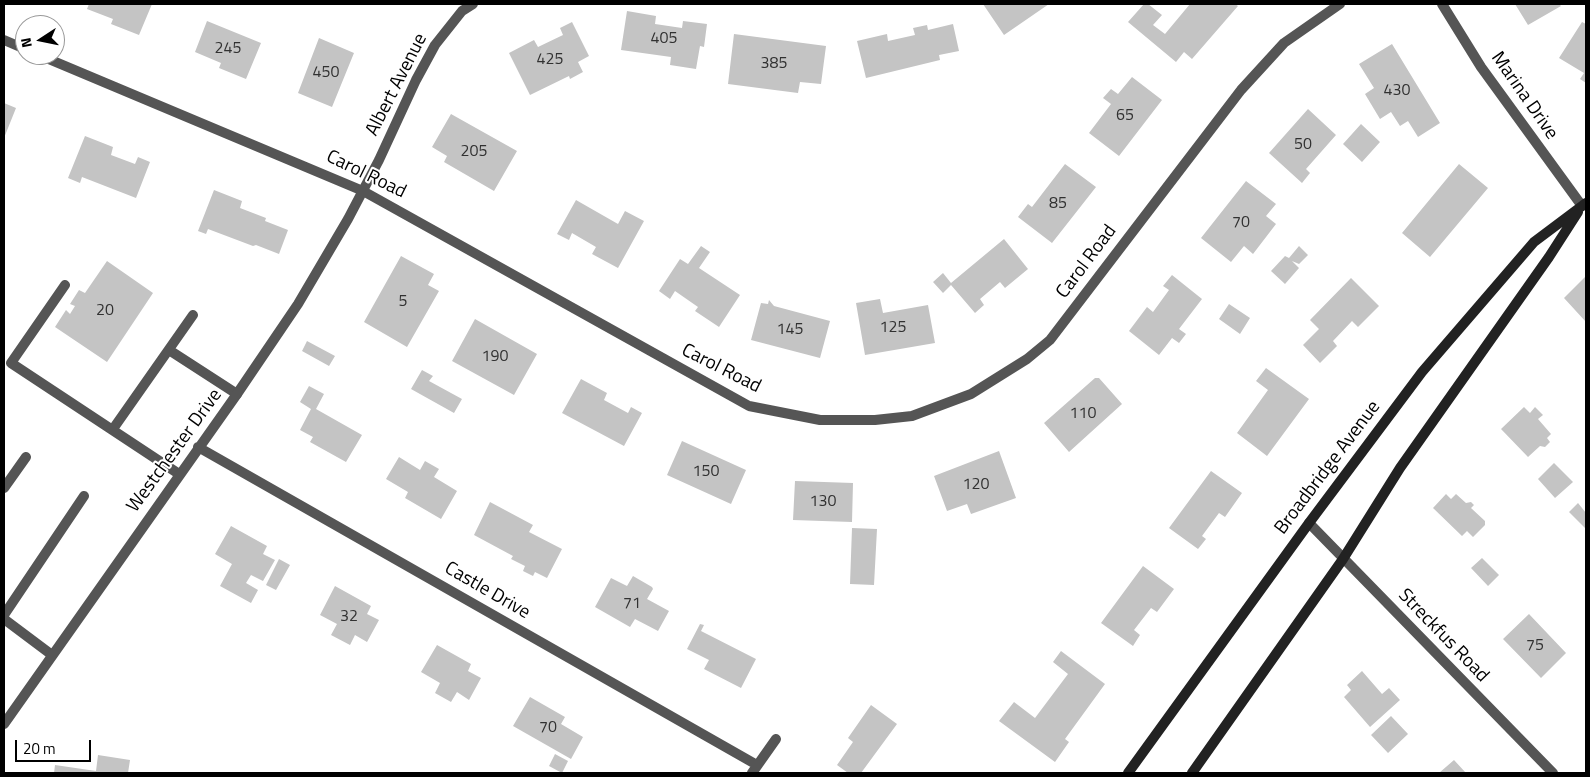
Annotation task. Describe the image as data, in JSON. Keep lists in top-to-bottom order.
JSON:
{
  "streets": {
    "main road": ["Broadbridge Avenue"],
    "street": [
      "Albert Avenue",
      "Marina Drive",
      "Carol Road",
      "Westchester Drive",
      "Castle Drive",
      "Streckfus Road"
    ]
  },
  "crossings": [
    ["Albert Avenue", "Carol Road"],
    ["Albert Avenue", "Westchester Drive"],
    ["Marina Drive", "Broadbridge Avenue"],
    ["Carol Road", "Westchester Drive"],
    ["Westchester Drive", "Castle Drive"],
    ["Broadbridge Avenue", "Streckfus Road"]
  ],
  "house_numbers": [
    "405",
    "245",
    "425",
    "385",
    "450",
    "430",
    "65",
    "50",
    "205",
    "85",
    "70",
    "5",
    "20",
    "125",
    "145",
    "190",
    "110",
    "150",
    "120",
    "130",
    "71",
    "32",
    "75",
    "70"
  ],
  "scale_bar": "20 m",
  "north": "left"
}
